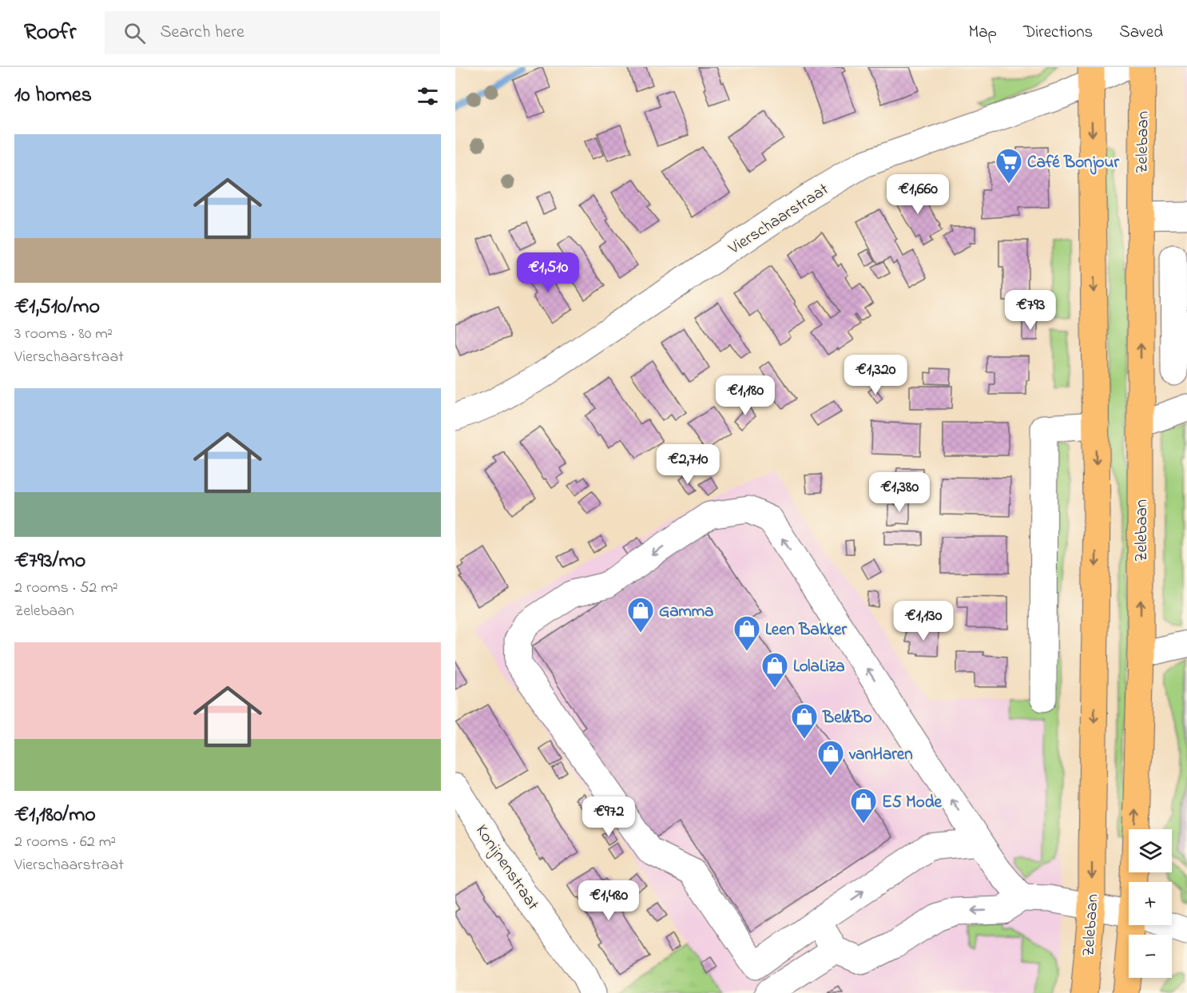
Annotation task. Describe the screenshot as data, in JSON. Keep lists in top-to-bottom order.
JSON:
{
  "streets": {
    "main road": ["Zelebaan"],
    "street": ["Vierschaarstraat", "Konijnenstraat"]
  },
  "crossings": [
    ["Zelebaan", "Vierschaarstraat"]
  ],
  "places": {
    "supermarket": ["Café Bonjour"],
    "shop": [
      "Gamma",
      "Leen Bakker",
      "LolaLiza",
      "Bel&Bo",
      "vanHaren",
      "E5 Mode"
    ]
  },
  "page": {
    "header": "Roofr",
    "search": "Search here",
    "nav": ["Map", "Directions", "Saved"],
    "heading": "10 homes",
    "list": [
      {
        "name": "€1,510/mo",
        "note": "3 rooms · 80 m² · Vierschaarstraat"
      },
      {
        "name": "€793/mo",
        "note": "2 rooms · 52 m² · Zelebaan"
      },
      {
        "name": "€1,180/mo",
        "note": "2 rooms · 62 m² · Vierschaarstraat"
      }
    ],
    "price": [
      "€1,660",
      "€1,510",
      "€793",
      "€1,320",
      "€1,180",
      "€2,710",
      "€1,380",
      "€1,130",
      "€972",
      "€1,480"
    ],
    "map_buttons": ["+", "−"]
  }
}
